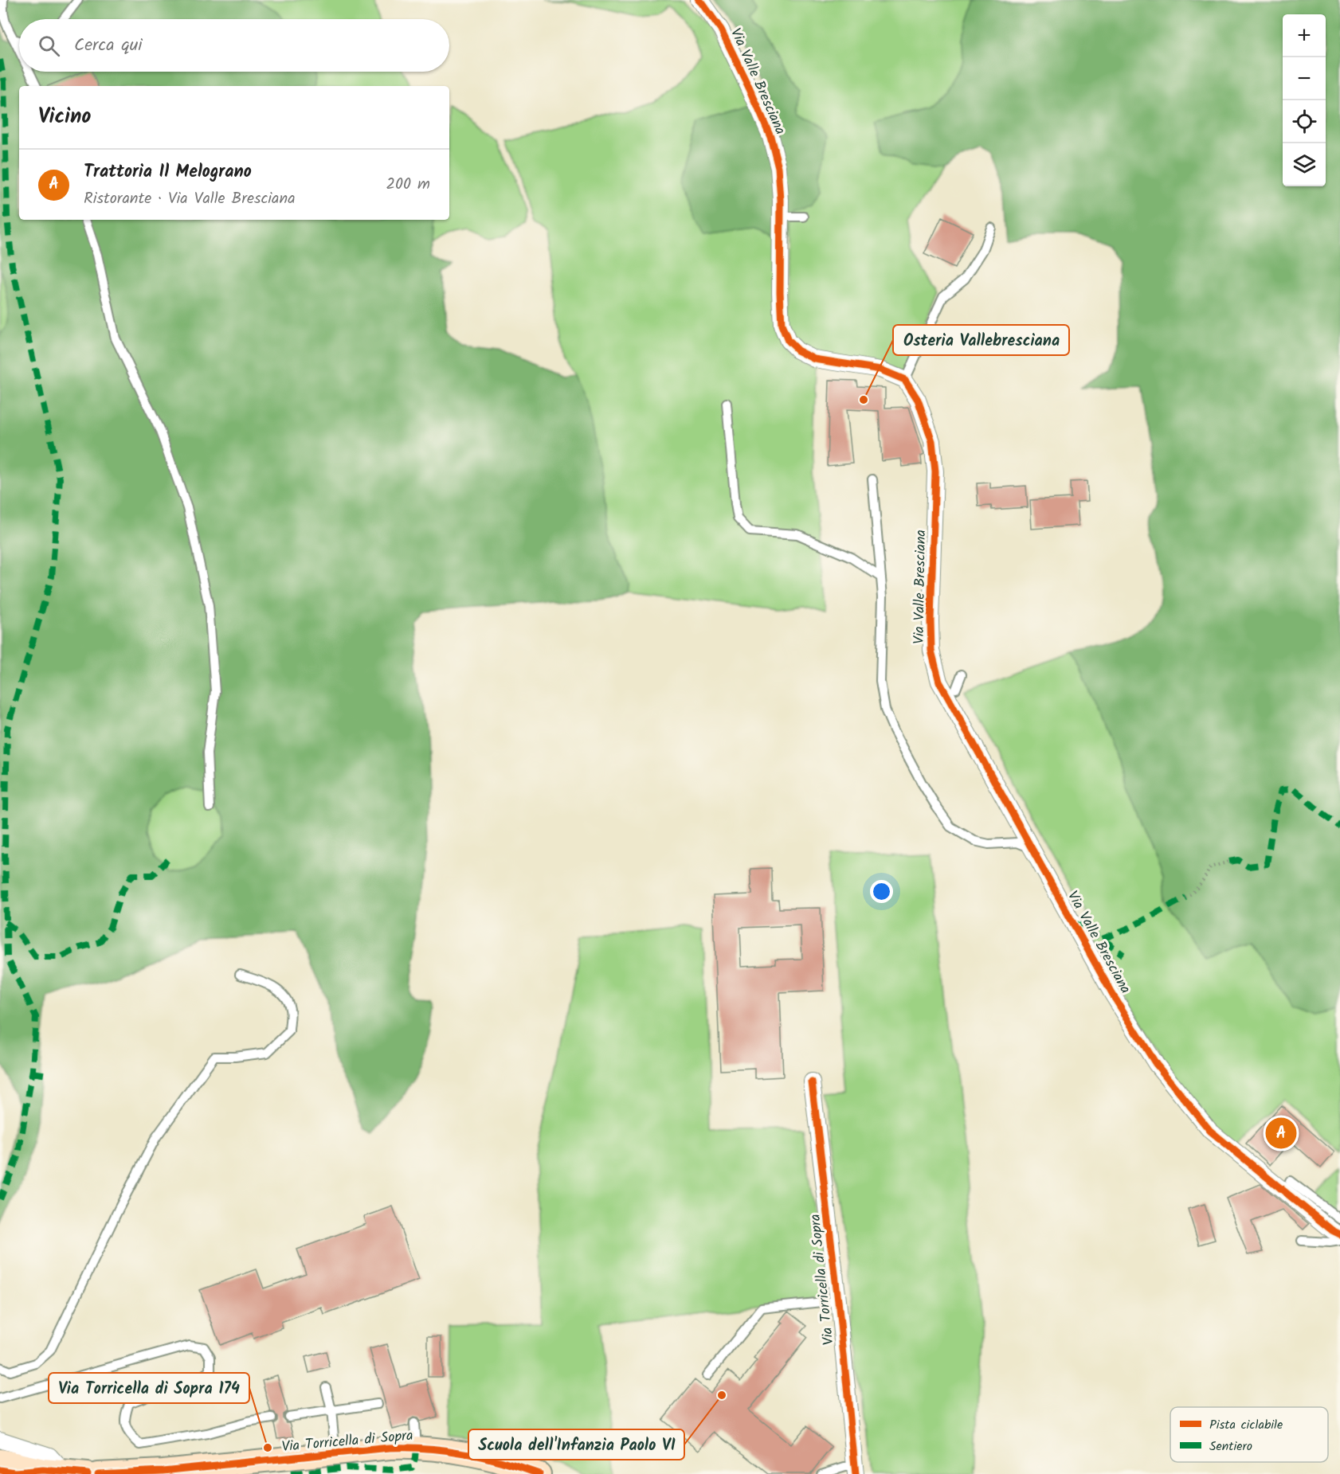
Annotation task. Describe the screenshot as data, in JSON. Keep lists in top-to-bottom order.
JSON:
{
  "streets": {
    "street": ["Via Valle Bresciana", "Via Torricella di Sopra"]
  },
  "places": ["Osteria Vallebresciana", "Scuola dell'Infanzia Paolo VI", "Via Torricella di Sopra 174"],
  "legend": ["Pista ciclabile", "Sentiero"],
  "page": {
    "map_buttons": ["+", "−"],
    "search": "Cerca qui",
    "heading": "Vicino",
    "list": [
      {
        "mark": "A",
        "name": "Trattoria Il Melograno",
        "note": "Ristorante · Via Valle Bresciana",
        "value": "200 m"
      }
    ],
    "pins": "A"
  }
}
